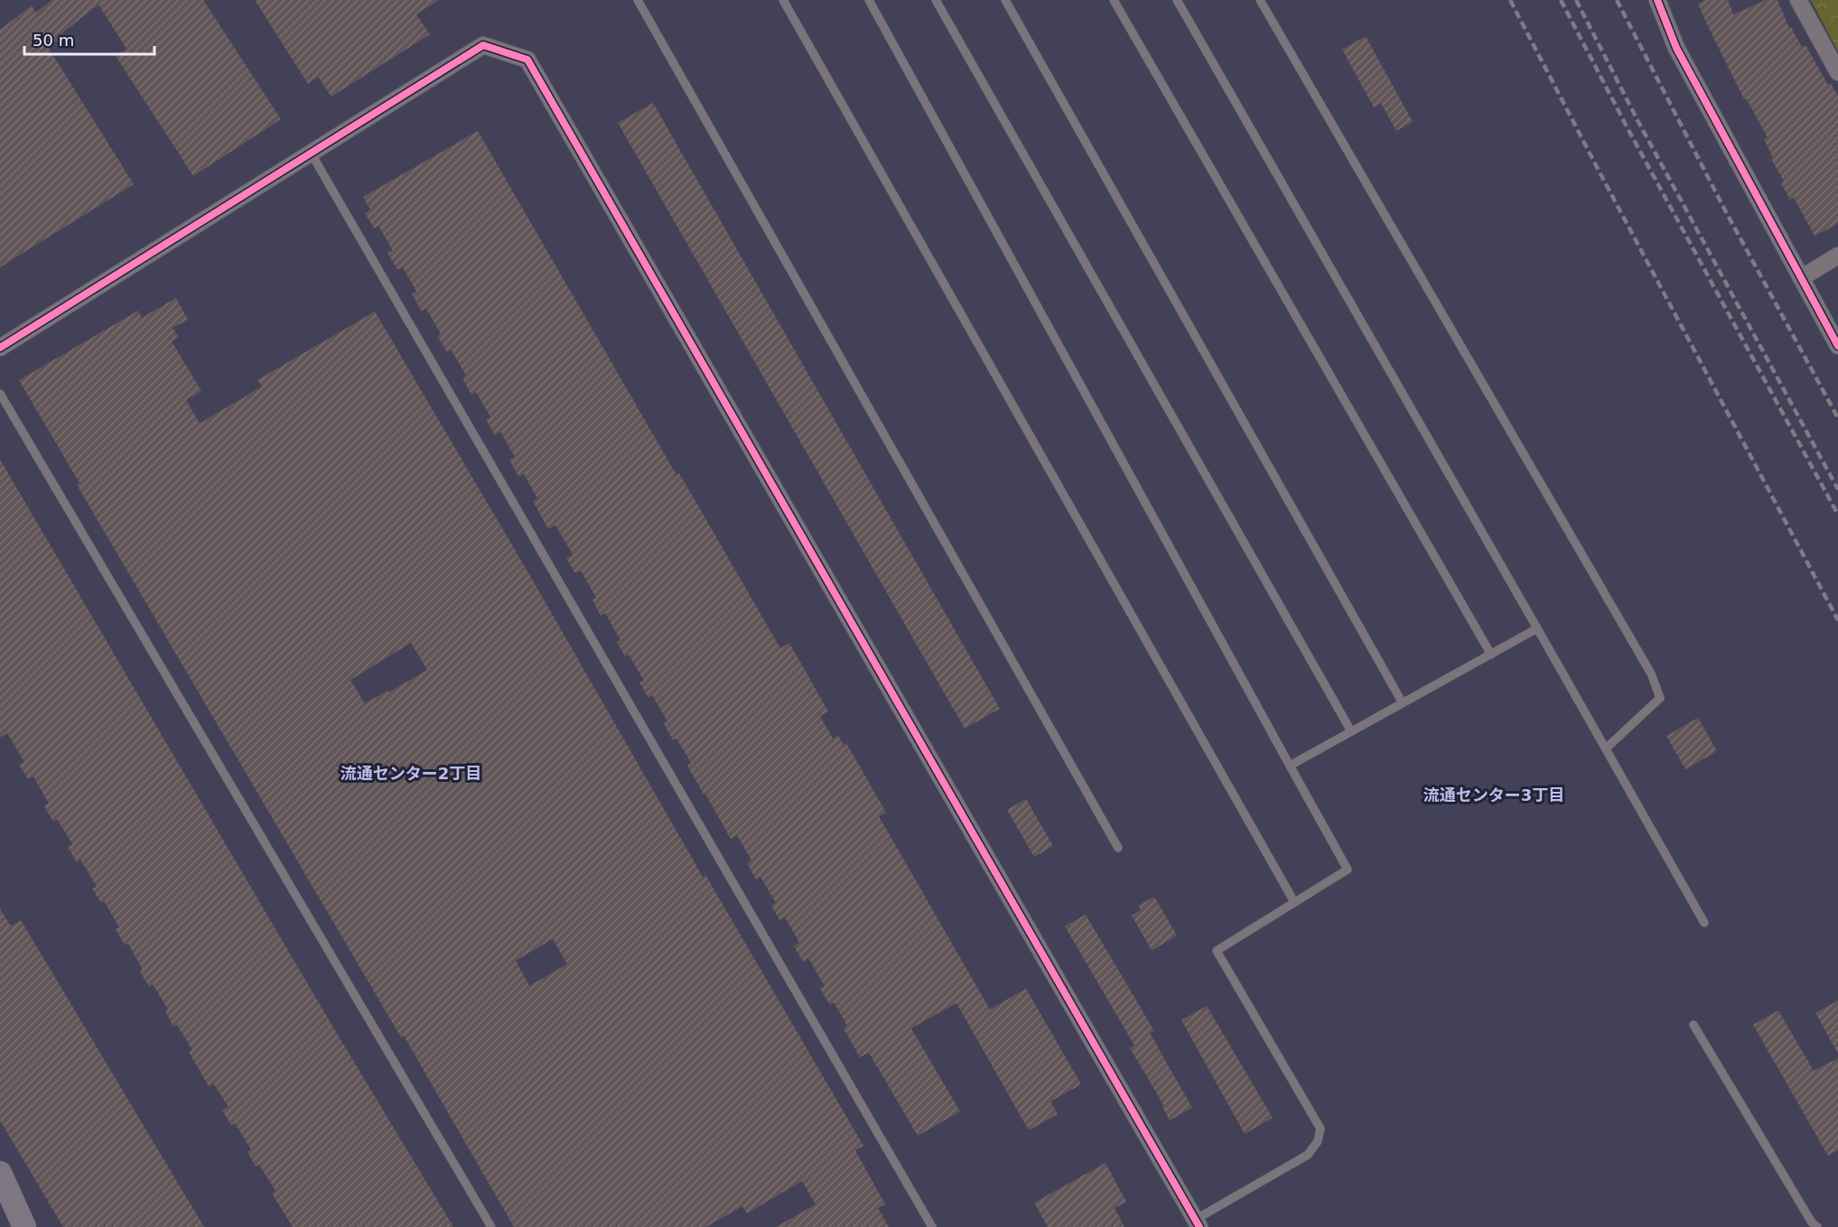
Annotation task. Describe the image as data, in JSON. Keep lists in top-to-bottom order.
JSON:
{
  "districts": ["流通センター2丁目", "流通センター3丁目"],
  "scale_bar": "50 m"
}
